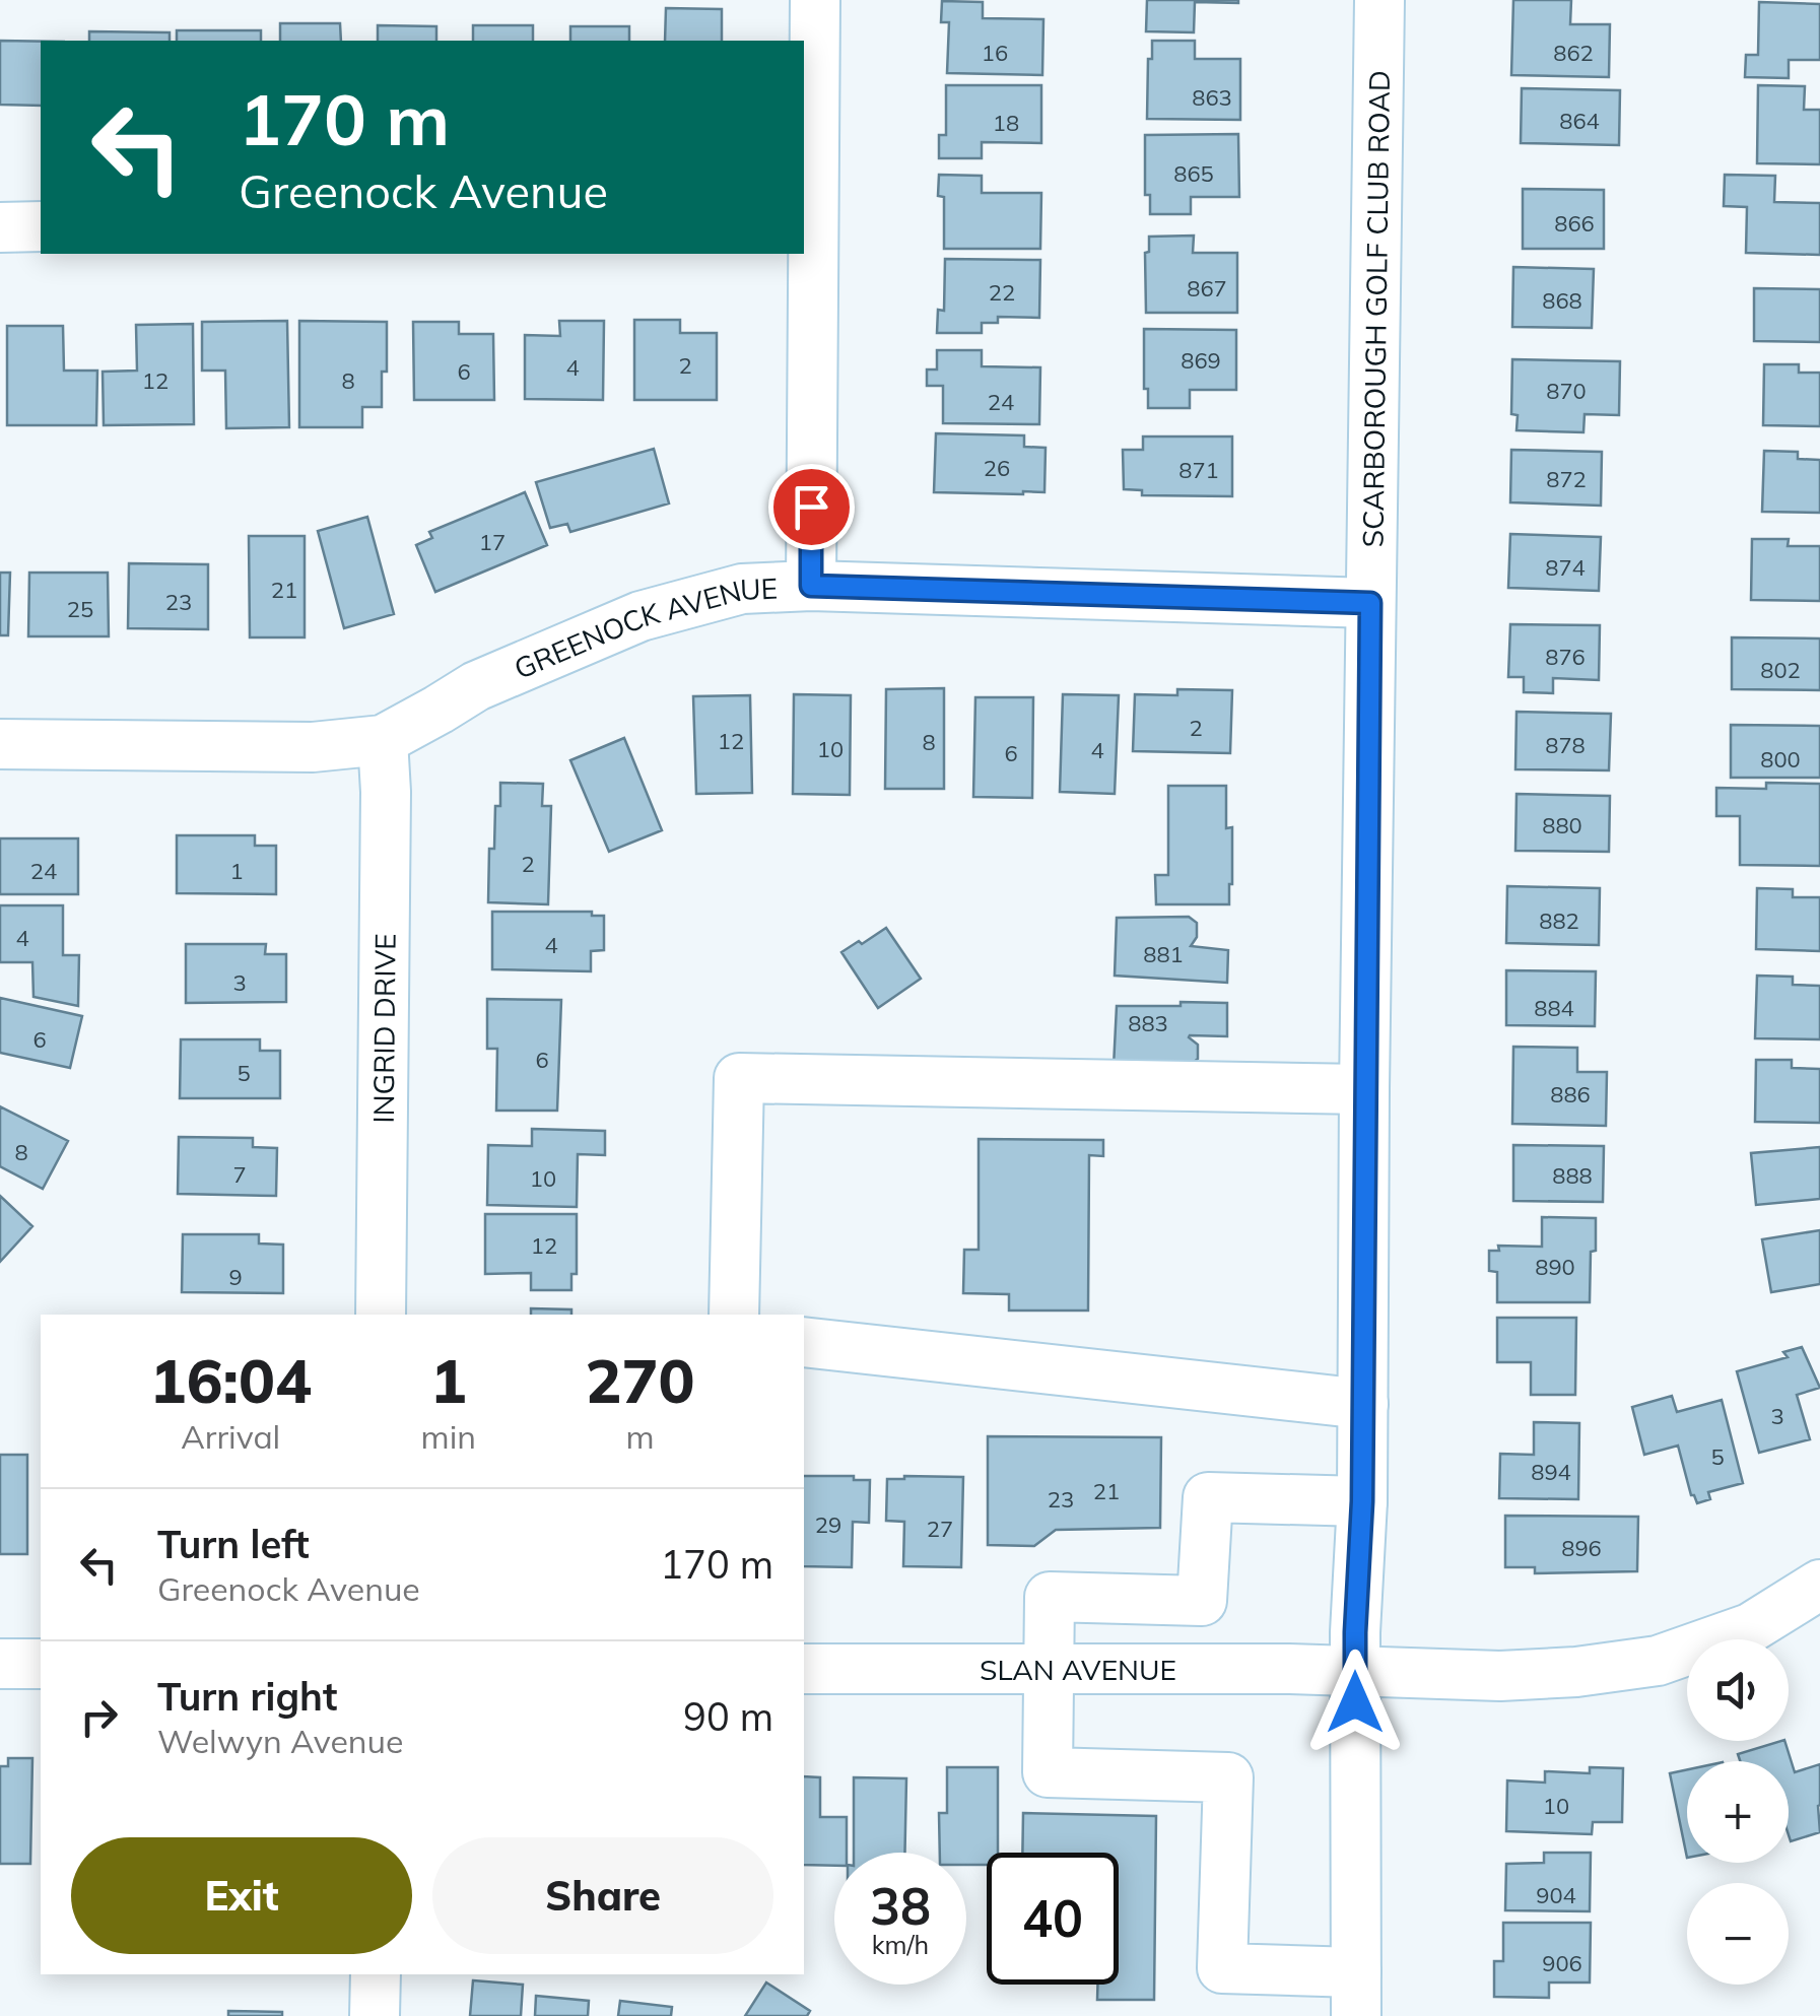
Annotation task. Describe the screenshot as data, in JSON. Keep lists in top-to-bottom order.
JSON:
{
  "streets": {
    "street": [
      "SCARBOROUGH GOLF CLUB ROAD",
      "GREENOCK AVENUE",
      "INGRID DRIVE",
      "SLAN AVENUE"
    ]
  },
  "crossings": [
    ["SCARBOROUGH GOLF CLUB ROAD", "GREENOCK AVENUE"],
    ["SCARBOROUGH GOLF CLUB ROAD", "SLAN AVENUE"],
    ["GREENOCK AVENUE", "INGRID DRIVE"]
  ],
  "house_numbers": [
    "16",
    "862",
    "863",
    "864",
    "18",
    "865",
    "866",
    "867",
    "22",
    "868",
    "869",
    "2",
    "4",
    "6",
    "12",
    "8",
    "870",
    "24",
    "26",
    "871",
    "872",
    "17",
    "874",
    "21",
    "23",
    "25",
    "876",
    "802",
    "2",
    "12",
    "8",
    "878",
    "10",
    "4",
    "6",
    "800",
    "880",
    "2",
    "24",
    "1",
    "882",
    "4",
    "4",
    "881",
    "3",
    "884",
    "883",
    "6",
    "6",
    "5",
    "886",
    "8",
    "7",
    "888",
    "10",
    "12",
    "890",
    "9",
    "3",
    "5",
    "894",
    "21",
    "23",
    "29",
    "27",
    "896",
    "10",
    "904",
    "906"
  ],
  "page": {
    "turn": ["170 m", "Greenock Avenue"],
    "eta": [
      "16:04",
      "Arrival",
      "1",
      "min",
      "270",
      "m"
    ],
    "list": [
      {
        "name": "Turn left",
        "note": "Greenock Avenue",
        "value": "170 m"
      },
      {
        "name": "Turn right",
        "note": "Welwyn Avenue",
        "value": "90 m"
      }
    ],
    "map_buttons": ["+", "−"],
    "buttons": ["Exit", "Share"],
    "speed": "38 km/h",
    "limit": "40"
  }
}
